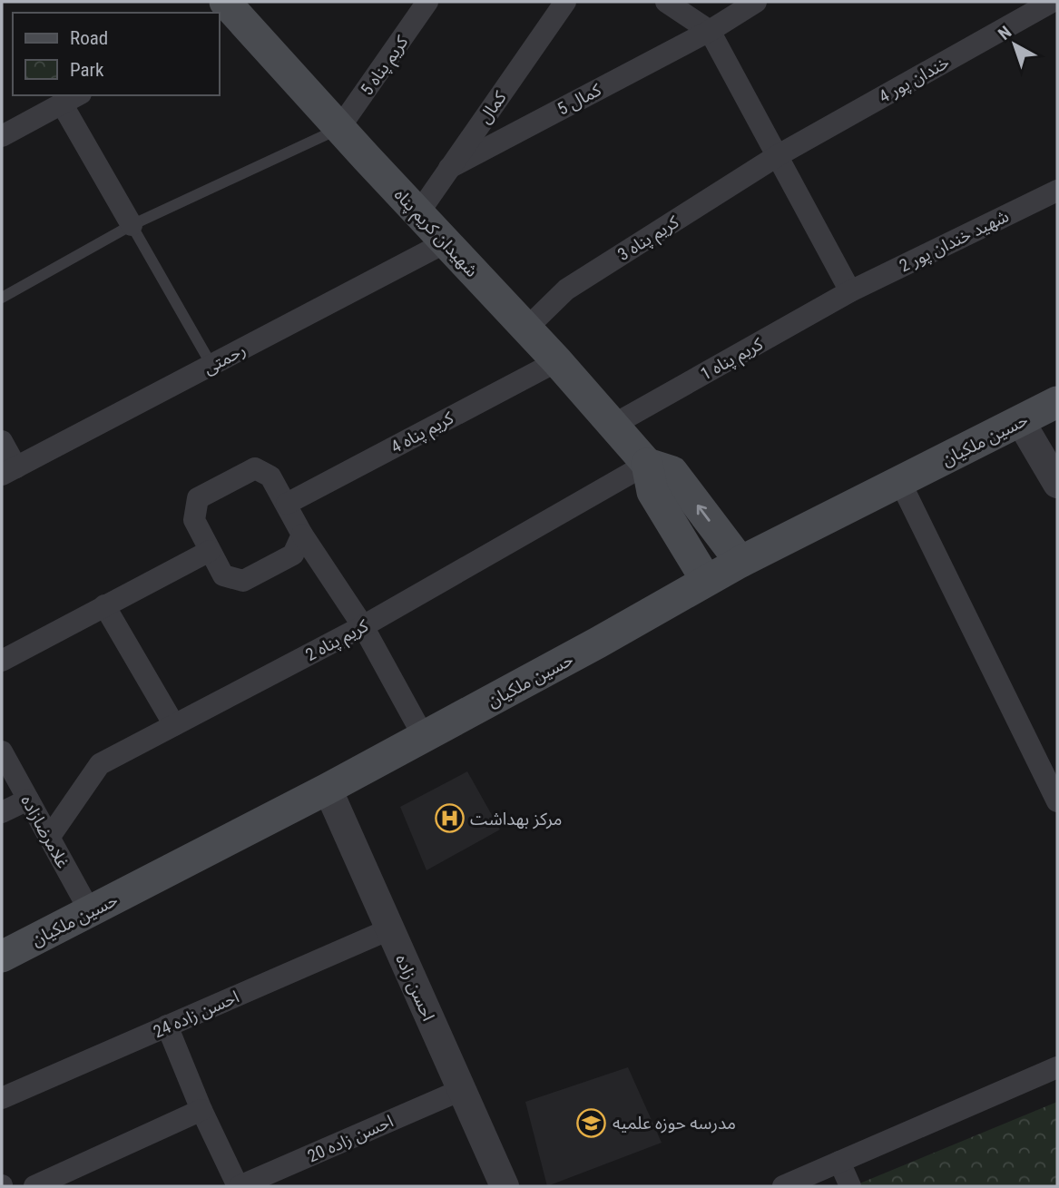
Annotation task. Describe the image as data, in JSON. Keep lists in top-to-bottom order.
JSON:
{
  "streets": {
    "main road": ["شهیدان کریم پناه", "حسین ملکیان"],
    "street": [
      "کریم پناه 5",
      "خندان پور 4",
      "کمال 5",
      "کمال",
      "کریم پناه 3",
      "شهید خندان پور 2",
      "رحمتی",
      "کریم پناه 1",
      "کریم پناه 4",
      "کریم پناه 2",
      "غلامرضازاده",
      "احسن زاده",
      "احسن زاده 24",
      "احسن زاده 20"
    ]
  },
  "crossings": [
    ["کریم پناه 5", "شهیدان کریم پناه"],
    ["خندان پور 4", "کریم پناه 3"],
    ["کمال 5", "کمال"],
    ["کمال", "شهیدان کریم پناه"],
    ["شهیدان کریم پناه", "کریم پناه 3"],
    ["شهیدان کریم پناه", "رحمتی"],
    ["شهیدان کریم پناه", "کریم پناه 1"],
    ["شهیدان کریم پناه", "کریم پناه 4"],
    ["شهیدان کریم پناه", "کریم پناه 2"],
    ["شهید خندان پور 2", "کریم پناه 1"],
    ["حسین ملکیان", "غلامرضازاده"],
    ["حسین ملکیان", "احسن زاده"],
    ["کریم پناه 2", "غلامرضازاده"],
    ["احسن زاده", "احسن زاده 24"],
    ["احسن زاده", "احسن زاده 20"]
  ],
  "places": {
    "hospital": ["مرکز بهداشت"],
    "school or university": ["مدرسه حوزه علمیه"]
  },
  "legend": ["Road", "Park"],
  "north": "top left"
}
